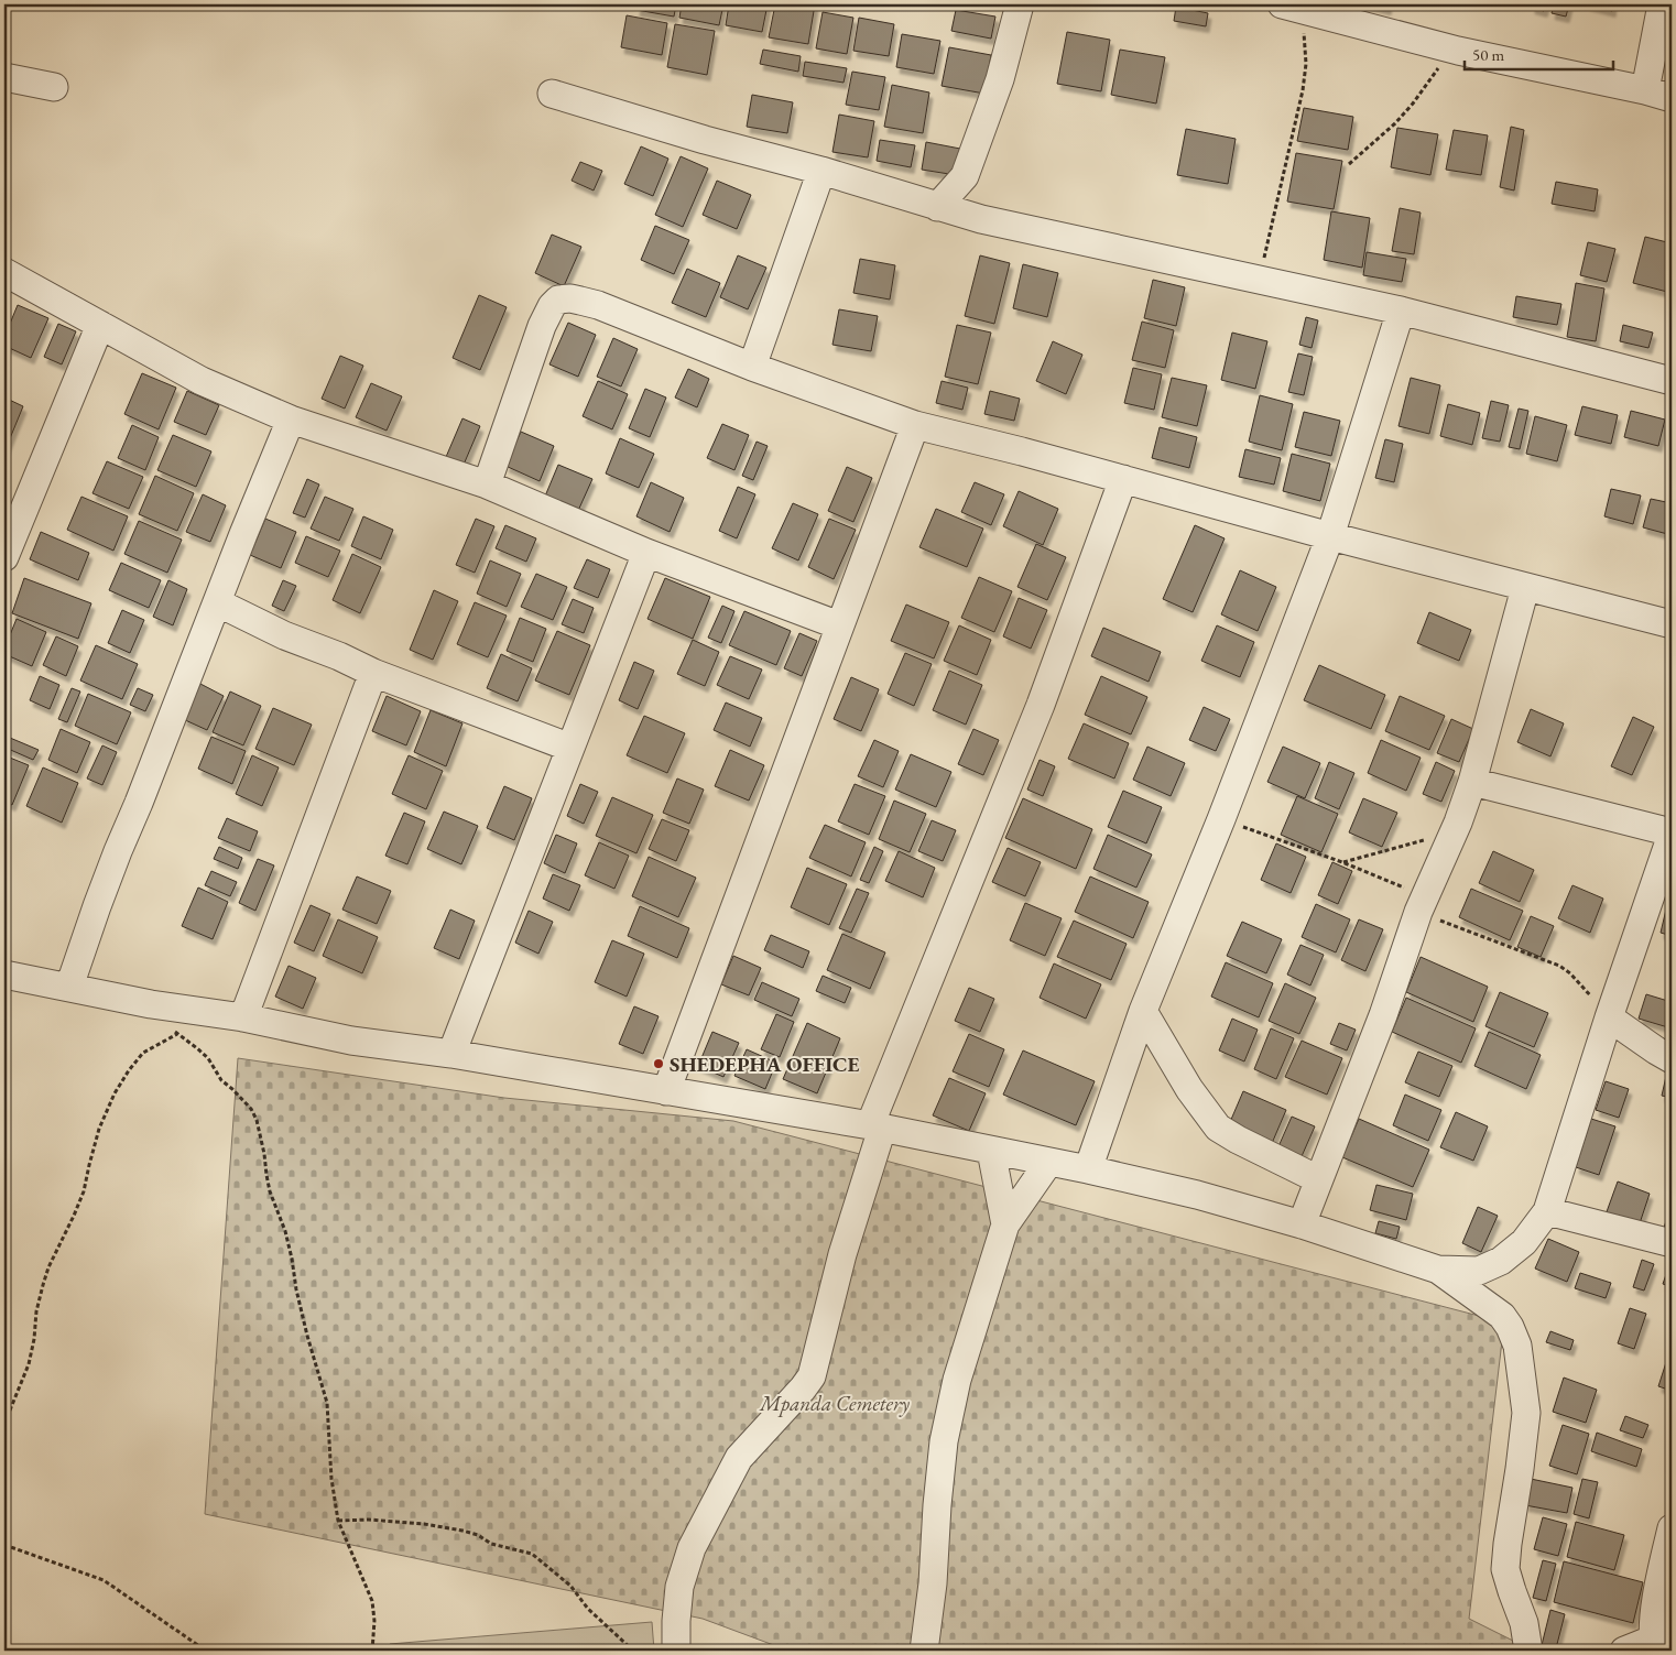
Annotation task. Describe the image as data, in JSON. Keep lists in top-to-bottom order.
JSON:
{
  "parks": ["Mpanda Cemetery"],
  "places": ["SHEDEPHA OFFICE"],
  "scale_bar": "50 m"
}
